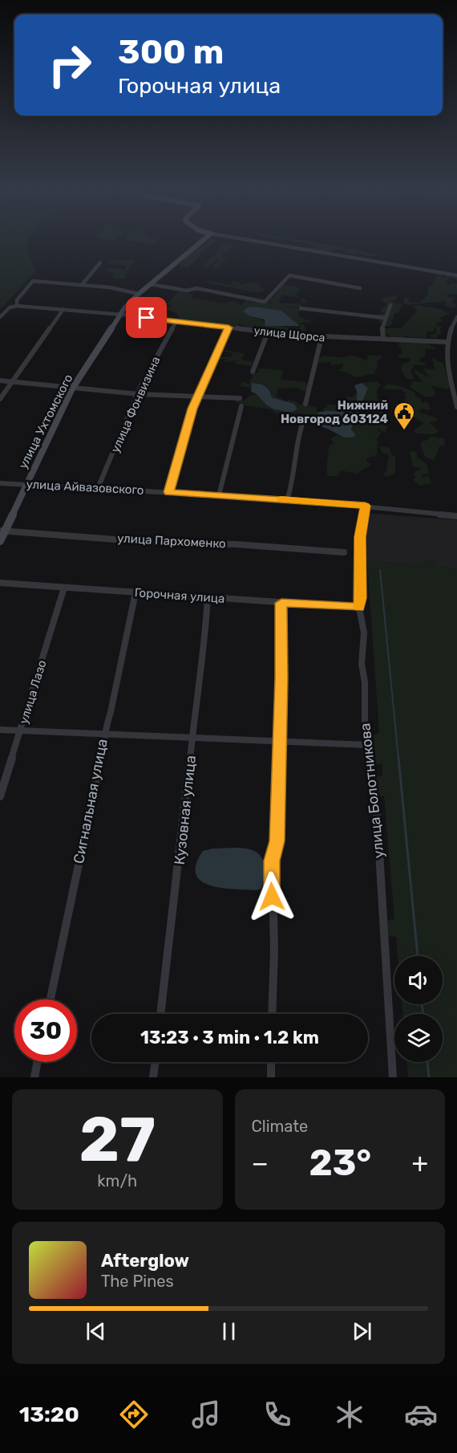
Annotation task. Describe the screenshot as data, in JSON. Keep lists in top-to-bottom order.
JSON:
{
  "streets": {
    "street": [
      "улица Щорса",
      "улица Фонвизина",
      "улица Ухтомского",
      "улица Айвазовского",
      "улица Пархоменко",
      "Горочная улица",
      "улица Лазо",
      "улица Болотникова",
      "Сигнальная улица",
      "Кузовная улица"
    ]
  },
  "crossings": [
    ["улица Щорса", "улица Фонвизина"],
    ["улица Щорса", "улица Ухтомского"],
    ["улица Фонвизина", "улица Айвазовского"],
    ["улица Ухтомского", "улица Айвазовского"],
    ["улица Ухтомского", "улица Пархоменко"],
    ["улица Айвазовского", "улица Болотникова"],
    ["Горочная улица", "улица Лазо"],
    ["Горочная улица", "улица Болотникова"],
    ["Горочная улица", "Сигнальная улица"],
    ["Горочная улица", "Кузовная улица"]
  ],
  "places": {
    "public building": ["Нижний Новгород 603124"]
  },
  "page": {
    "turn": ["300 m", "Горочная улица"],
    "limit": "30",
    "trip": "13:23 · 3 min · 1.2 km",
    "tile": [
      ["27", "km/h"],
      "Climate"
    ],
    "heat": ["−", "23°", "+"],
    "song": ["Afterglow", "The Pines"],
    "tabs": "13:20"
  }
}
